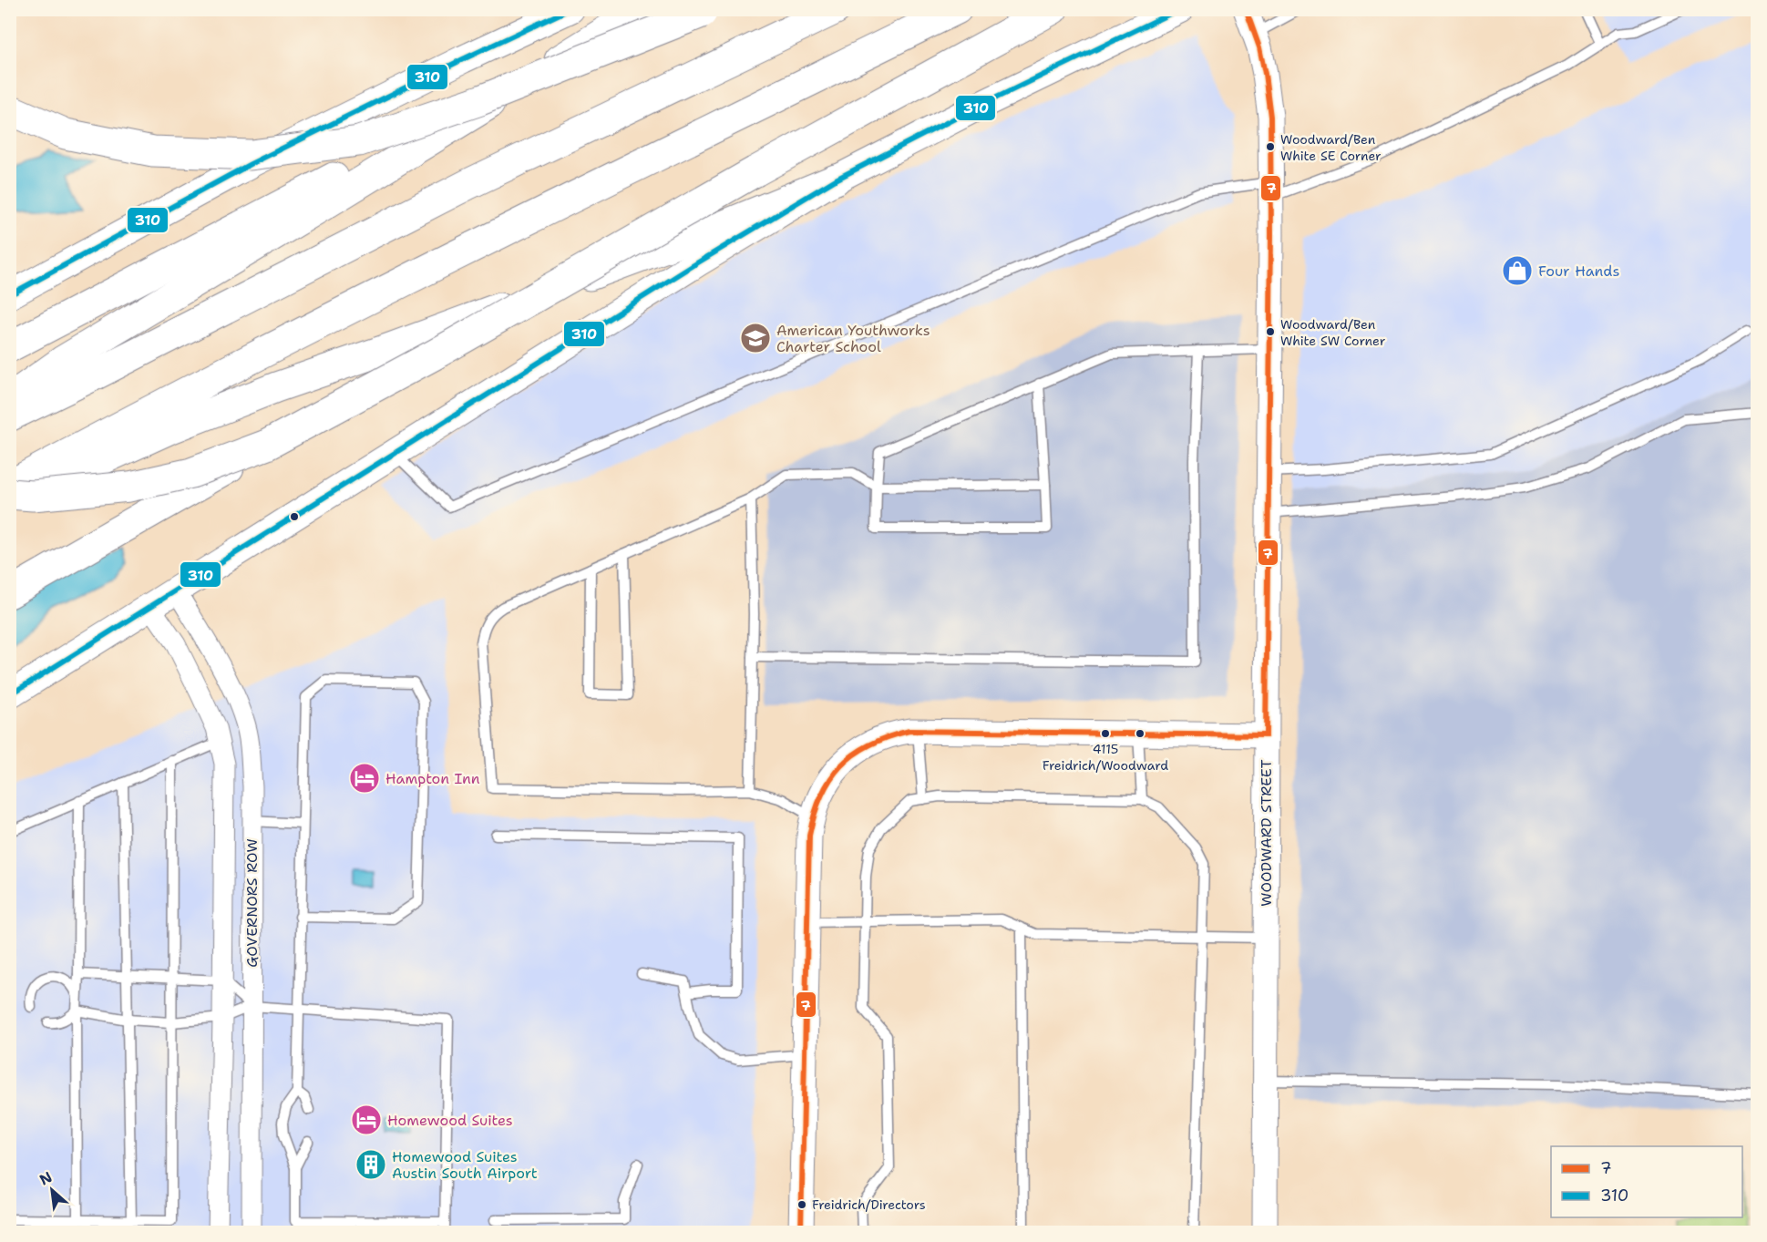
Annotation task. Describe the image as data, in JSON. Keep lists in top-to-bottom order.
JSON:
{
  "streets": {
    "street": ["WOODWARD STREET", "GOVERNORS ROW"]
  },
  "places": {
    "other": [
      "Woodward/Ben White SE Corner",
      "Woodward/Ben White SW Corner",
      "4115 Freidrich/Woodward",
      "Freidrich/Directors"
    ],
    "shop": ["Four Hands"],
    "school or university": ["American Youthworks Charter School"],
    "hotel": ["Hampton Inn", "Homewood Suites"],
    "building": ["Homewood Suites Austin South Airport"]
  },
  "lines": ["transit line 7", "transit line 310"],
  "legend": ["7", "310"],
  "north": "top left"
}
